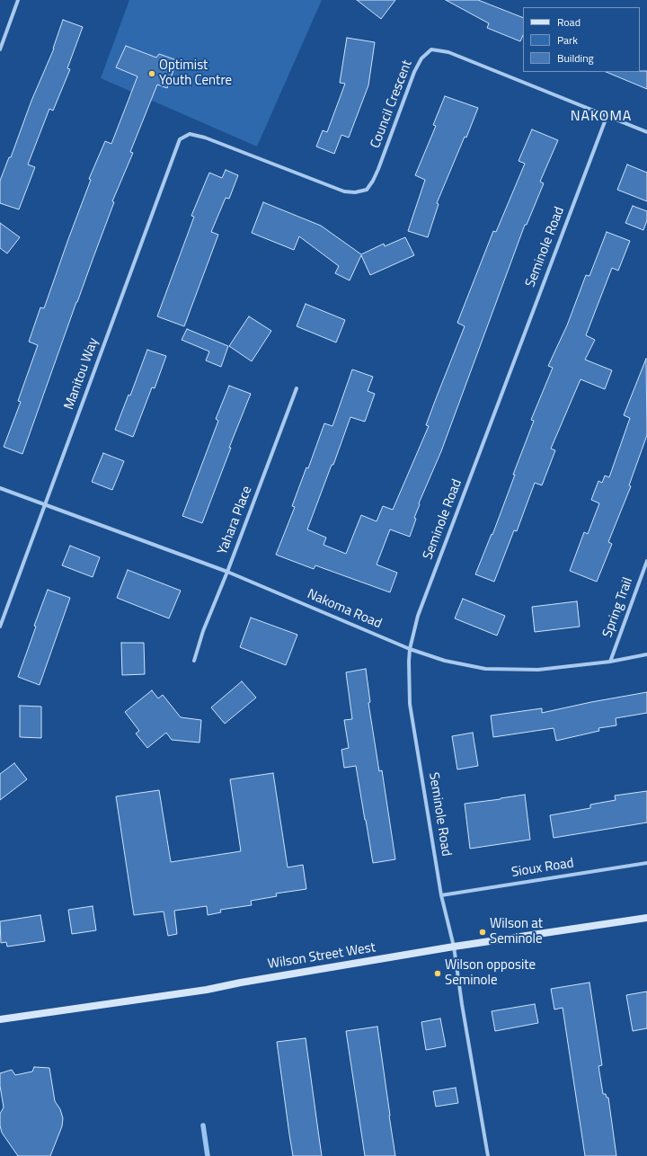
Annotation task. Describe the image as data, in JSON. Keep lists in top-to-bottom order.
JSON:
{
  "streets": {
    "main road": ["Wilson Street West"],
    "street": [
      "Council Crescent",
      "Seminole Road",
      "Manitou Way",
      "Yahara Place",
      "Spring Trail",
      "Nakoma Road",
      "Sioux Road"
    ]
  },
  "crossings": [
    ["Council Crescent", "Seminole Road"],
    ["Council Crescent", "Manitou Way"],
    ["Seminole Road", "Nakoma Road"],
    ["Seminole Road", "Sioux Road"],
    ["Seminole Road", "Wilson Street West"],
    ["Manitou Way", "Nakoma Road"],
    ["Yahara Place", "Nakoma Road"],
    ["Spring Trail", "Nakoma Road"]
  ],
  "districts": ["NAKOMA"],
  "places": ["Optimist Youth Centre", "Wilson at Seminole", "Wilson opposite Seminole"],
  "legend": ["Road", "Park", "Building"]
}
